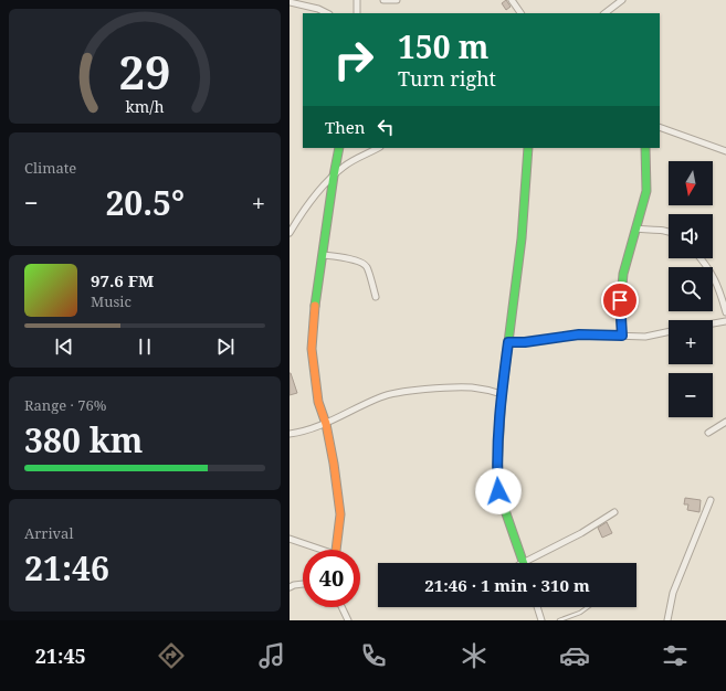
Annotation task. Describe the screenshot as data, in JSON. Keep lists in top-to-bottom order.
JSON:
{
  "north": "bottom",
  "page": {
    "turn": ["150 m", "Turn right"],
    "then": "Then",
    "tile": [
      "Climate",
      ["Range · 76%", "380 km"],
      ["Arrival", "21:46"]
    ],
    "map_buttons": ["+", "−"],
    "heat": ["−", "20.5°", "+"],
    "song": ["97.6 FM", "Music"],
    "limit": "40",
    "trip": "21:46 · 1 min · 310 m",
    "tabs": "21:45",
    "gauge": ["29", "km/h"]
  }
}
